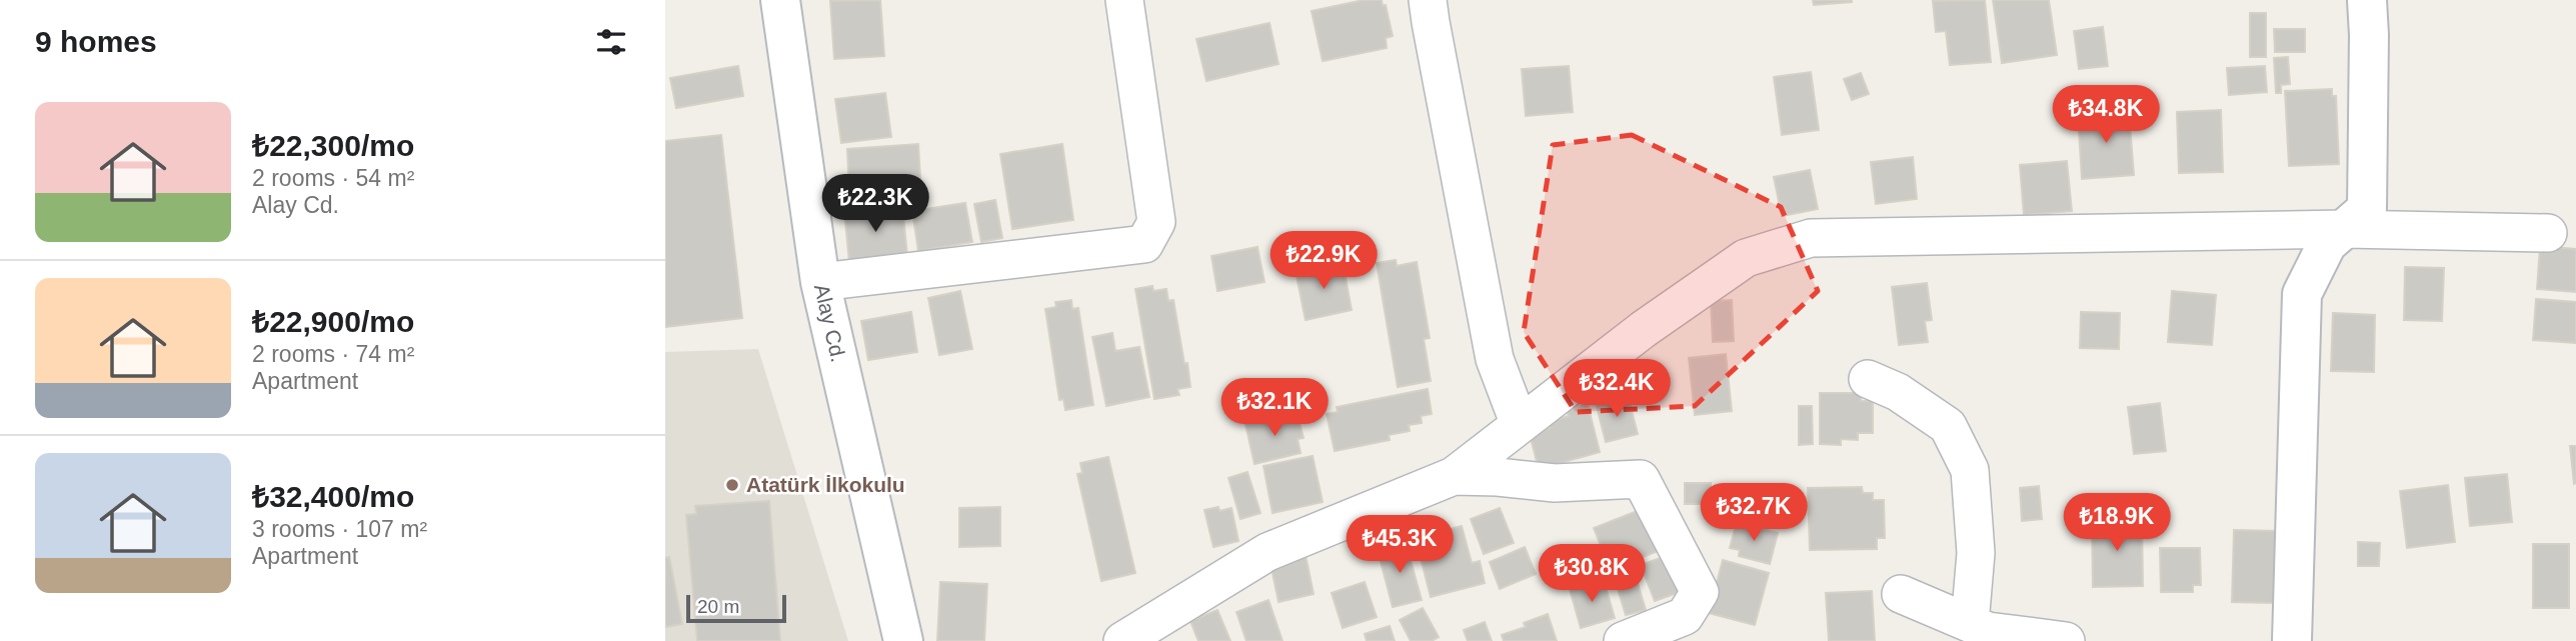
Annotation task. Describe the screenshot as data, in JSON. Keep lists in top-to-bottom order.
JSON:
{
  "streets": {
    "street": ["Alay Cd."]
  },
  "places": ["Atatürk İlkokulu"],
  "scale_bar": "20 m",
  "page": {
    "heading": "9 homes",
    "list": [
      {
        "name": "₺22,300/mo",
        "note": "2 rooms · 54 m² · Alay Cd."
      },
      {
        "name": "₺22,900/mo",
        "note": "2 rooms · 74 m² · Apartment"
      },
      {
        "name": "₺32,400/mo",
        "note": "3 rooms · 107 m² · Apartment"
      }
    ],
    "price": [
      "₺34.8K",
      "₺22.3K",
      "₺22.9K",
      "₺32.4K",
      "₺32.1K",
      "₺32.7K",
      "₺18.9K",
      "₺45.3K",
      "₺30.8K"
    ],
    "scale": "20 m"
  }
}
